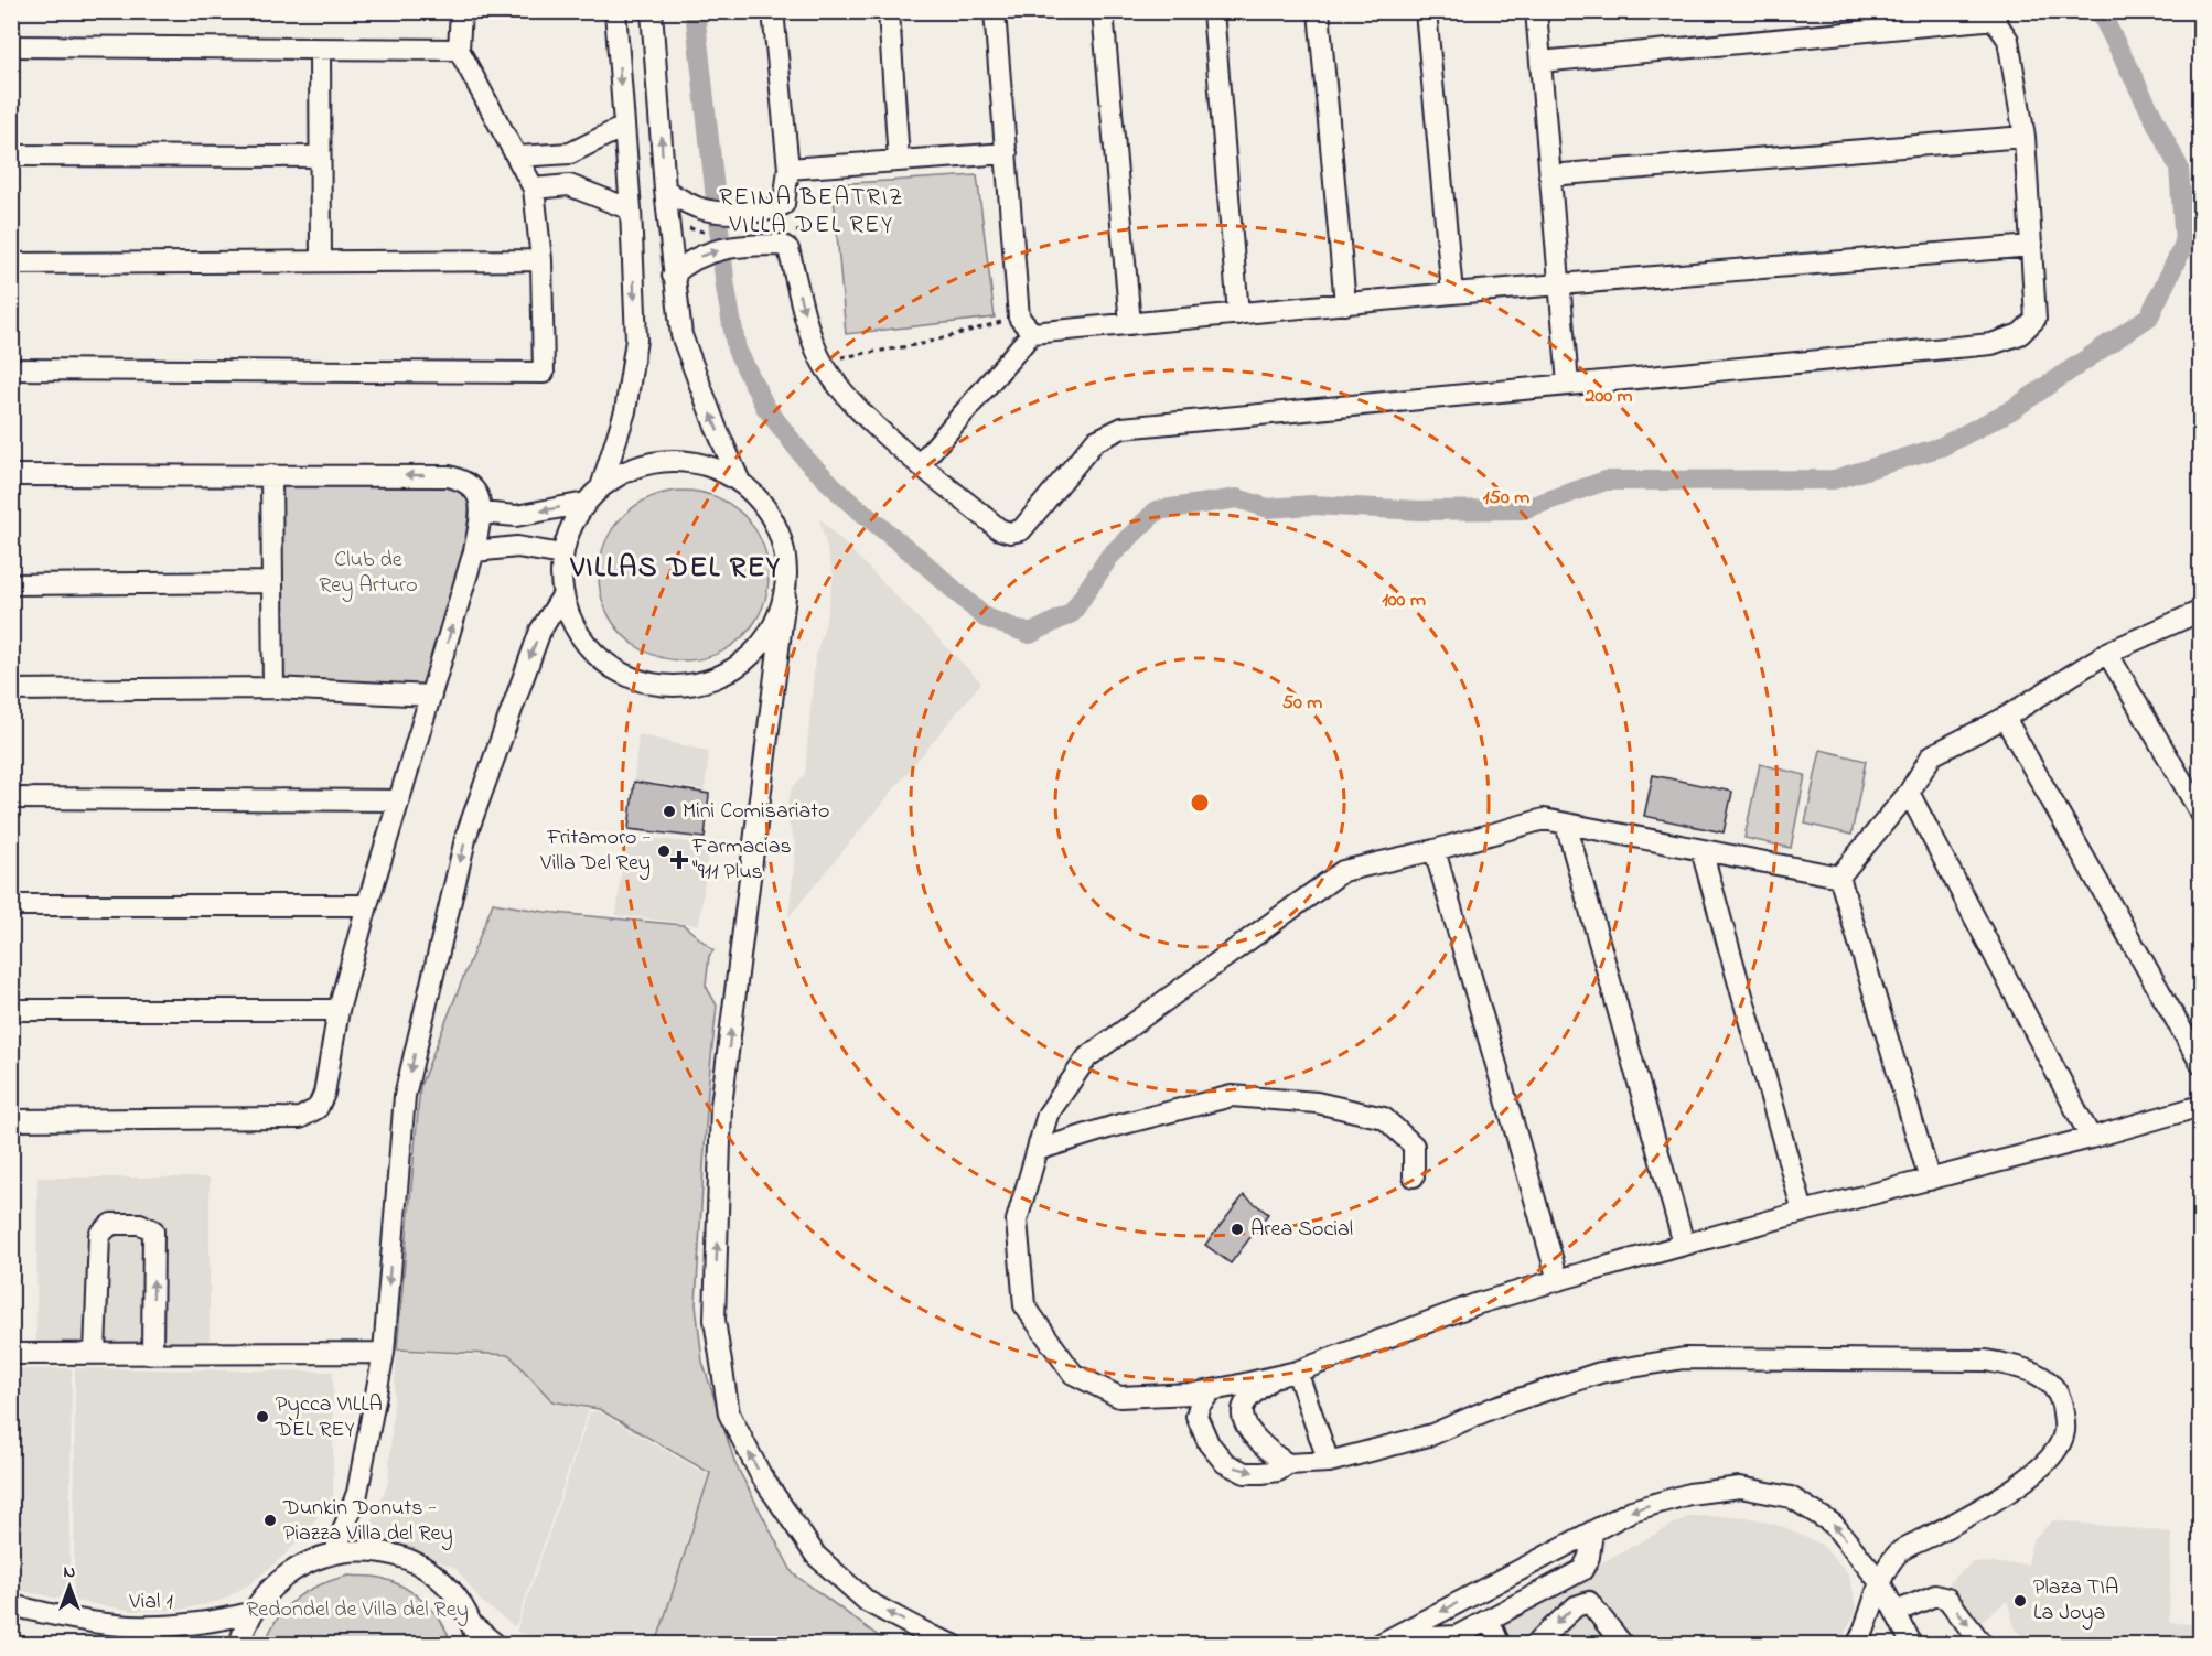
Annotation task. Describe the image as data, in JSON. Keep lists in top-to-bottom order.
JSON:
{
  "streets": {
    "street": ["Vial 1"]
  },
  "districts": ["REINA BEATRIZ VILLA DEL REY", "VILLAS DEL REY"],
  "parks": ["Club de Rey Arturo", "Redondel de Villa del Rey"],
  "places": {
    "other": [
      "Mini Comisariato",
      "Fritamoro - Villa Del Rey",
      "Area Social",
      "Pycca VILLA DEL REY",
      "Dunkin Donuts - Piazza Villa del Rey",
      "Plaza TIA La Joya"
    ],
    "health": ["Farmacias \"911 Plus"]
  },
  "north": "top",
  "rings": [
    "200 m",
    "150 m",
    "100 m",
    "50 m"
  ]
}
